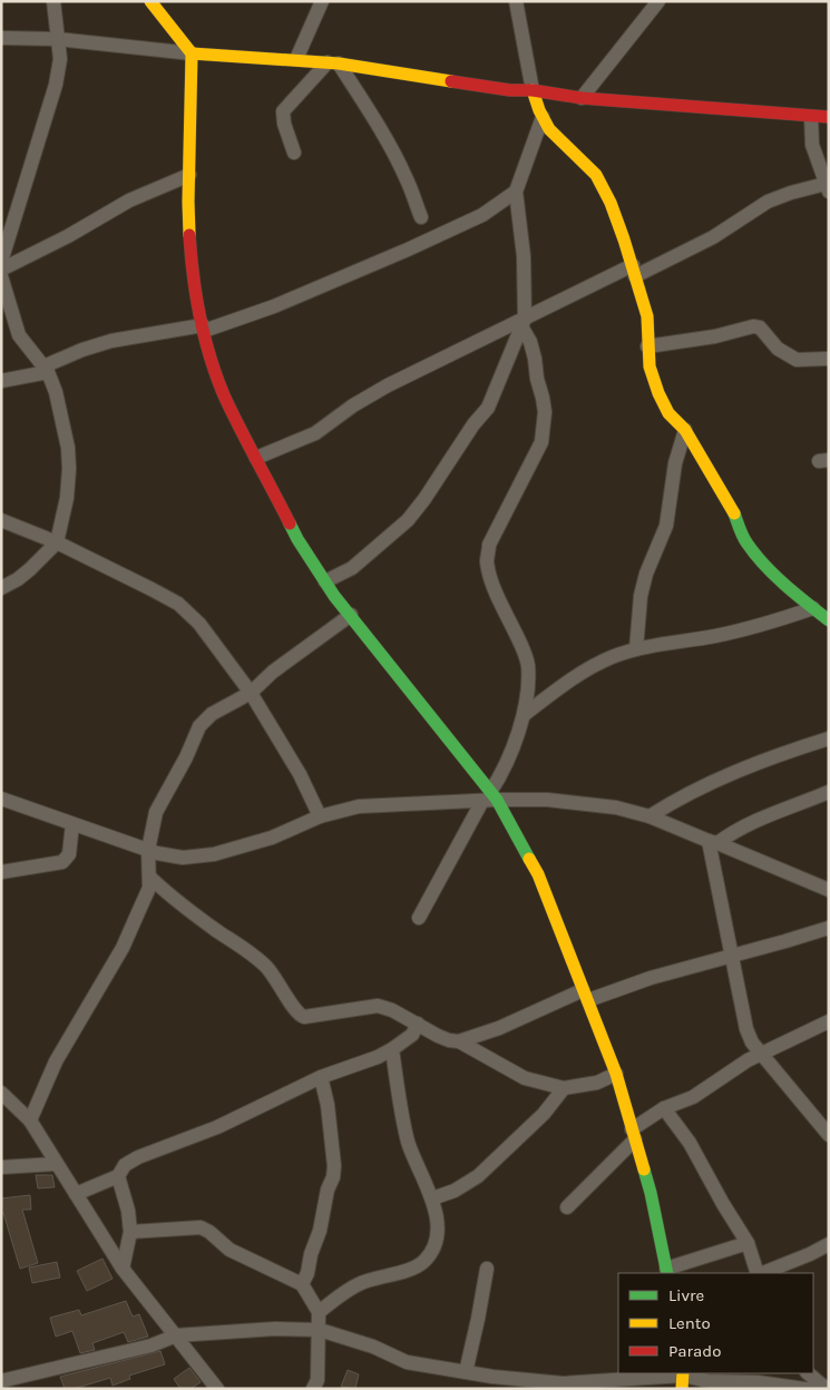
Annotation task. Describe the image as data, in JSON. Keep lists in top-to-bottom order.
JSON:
{
  "legend": ["Livre", "Lento", "Parado"]
}
